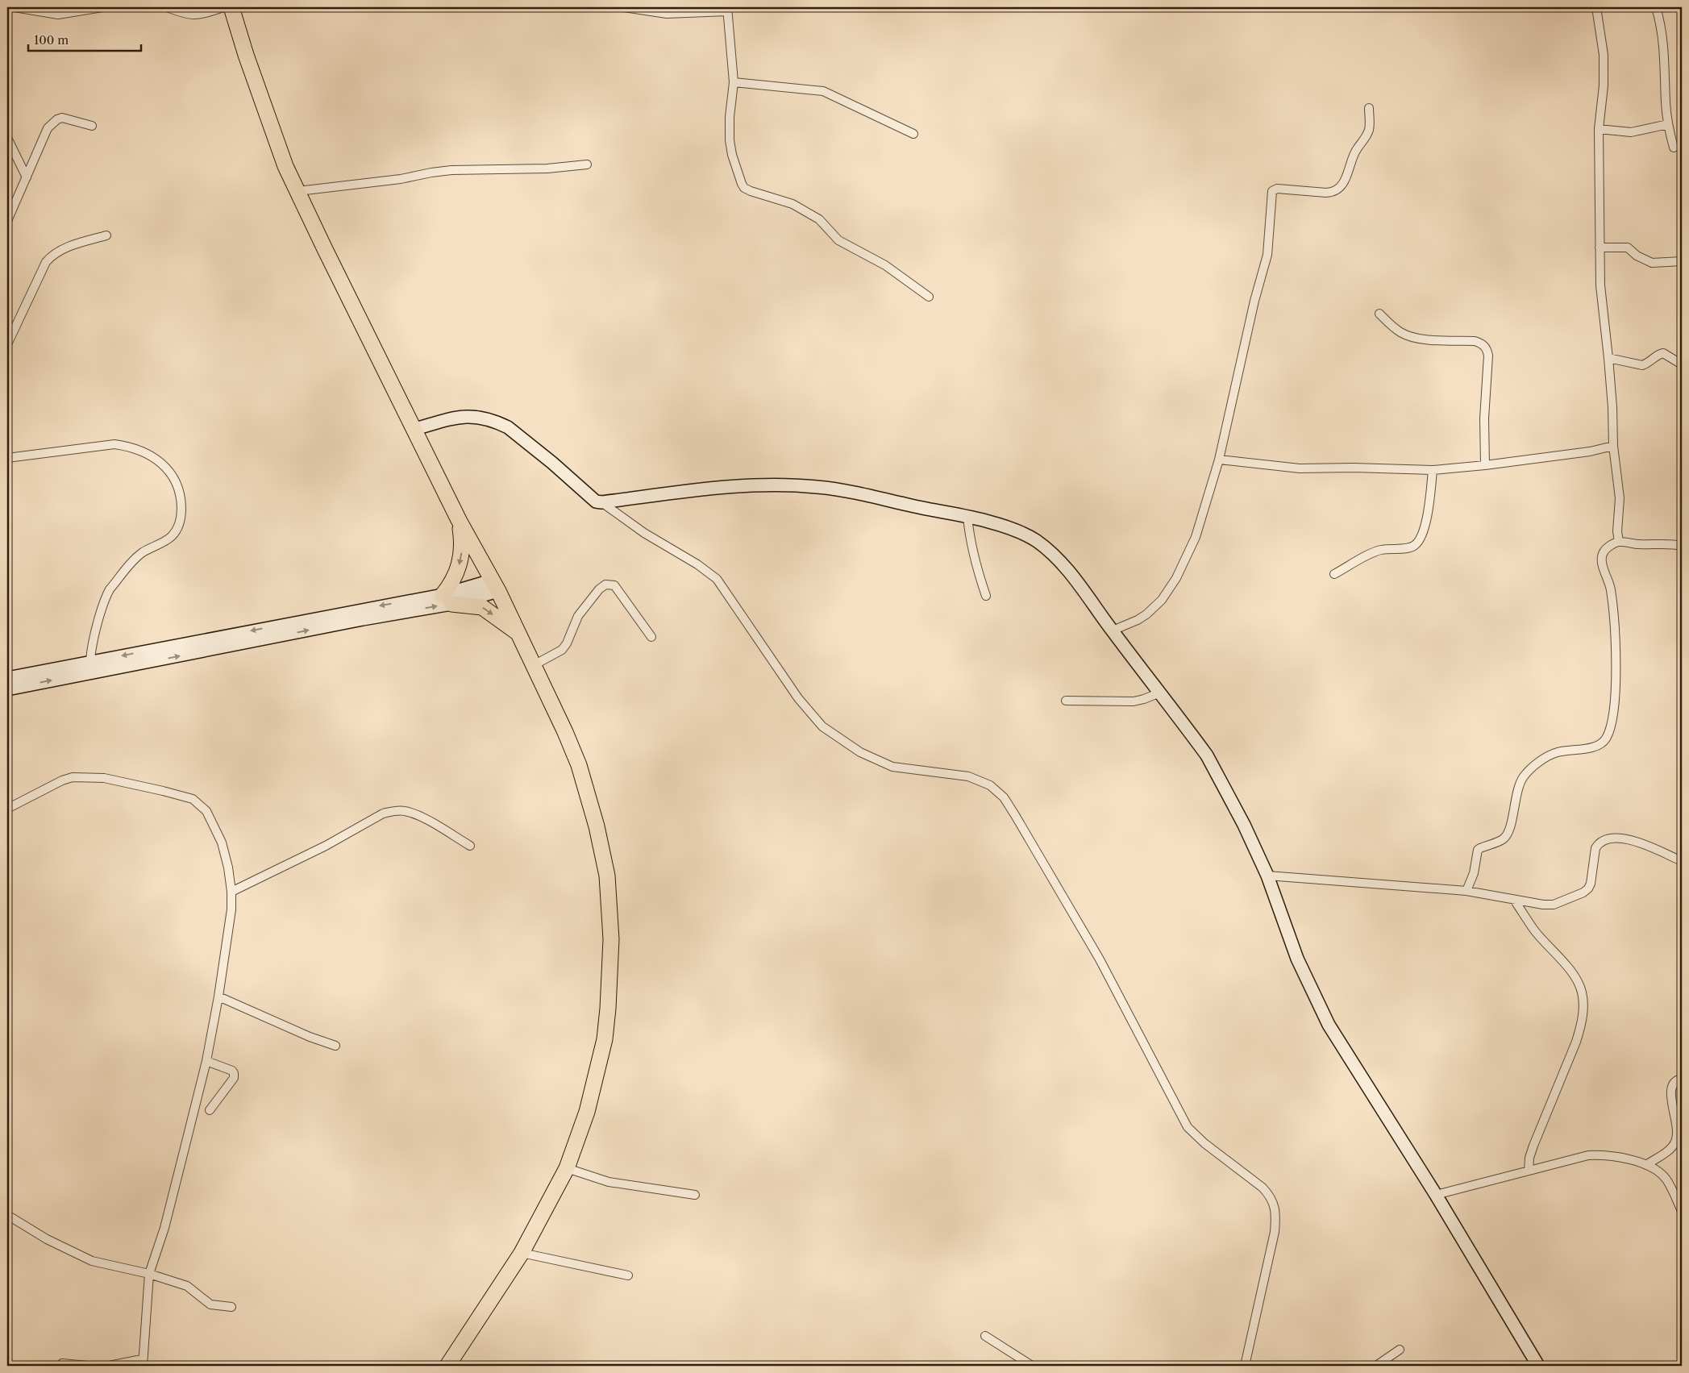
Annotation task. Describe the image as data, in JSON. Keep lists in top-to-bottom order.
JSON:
{
  "scale_bar": "100 m"
}
